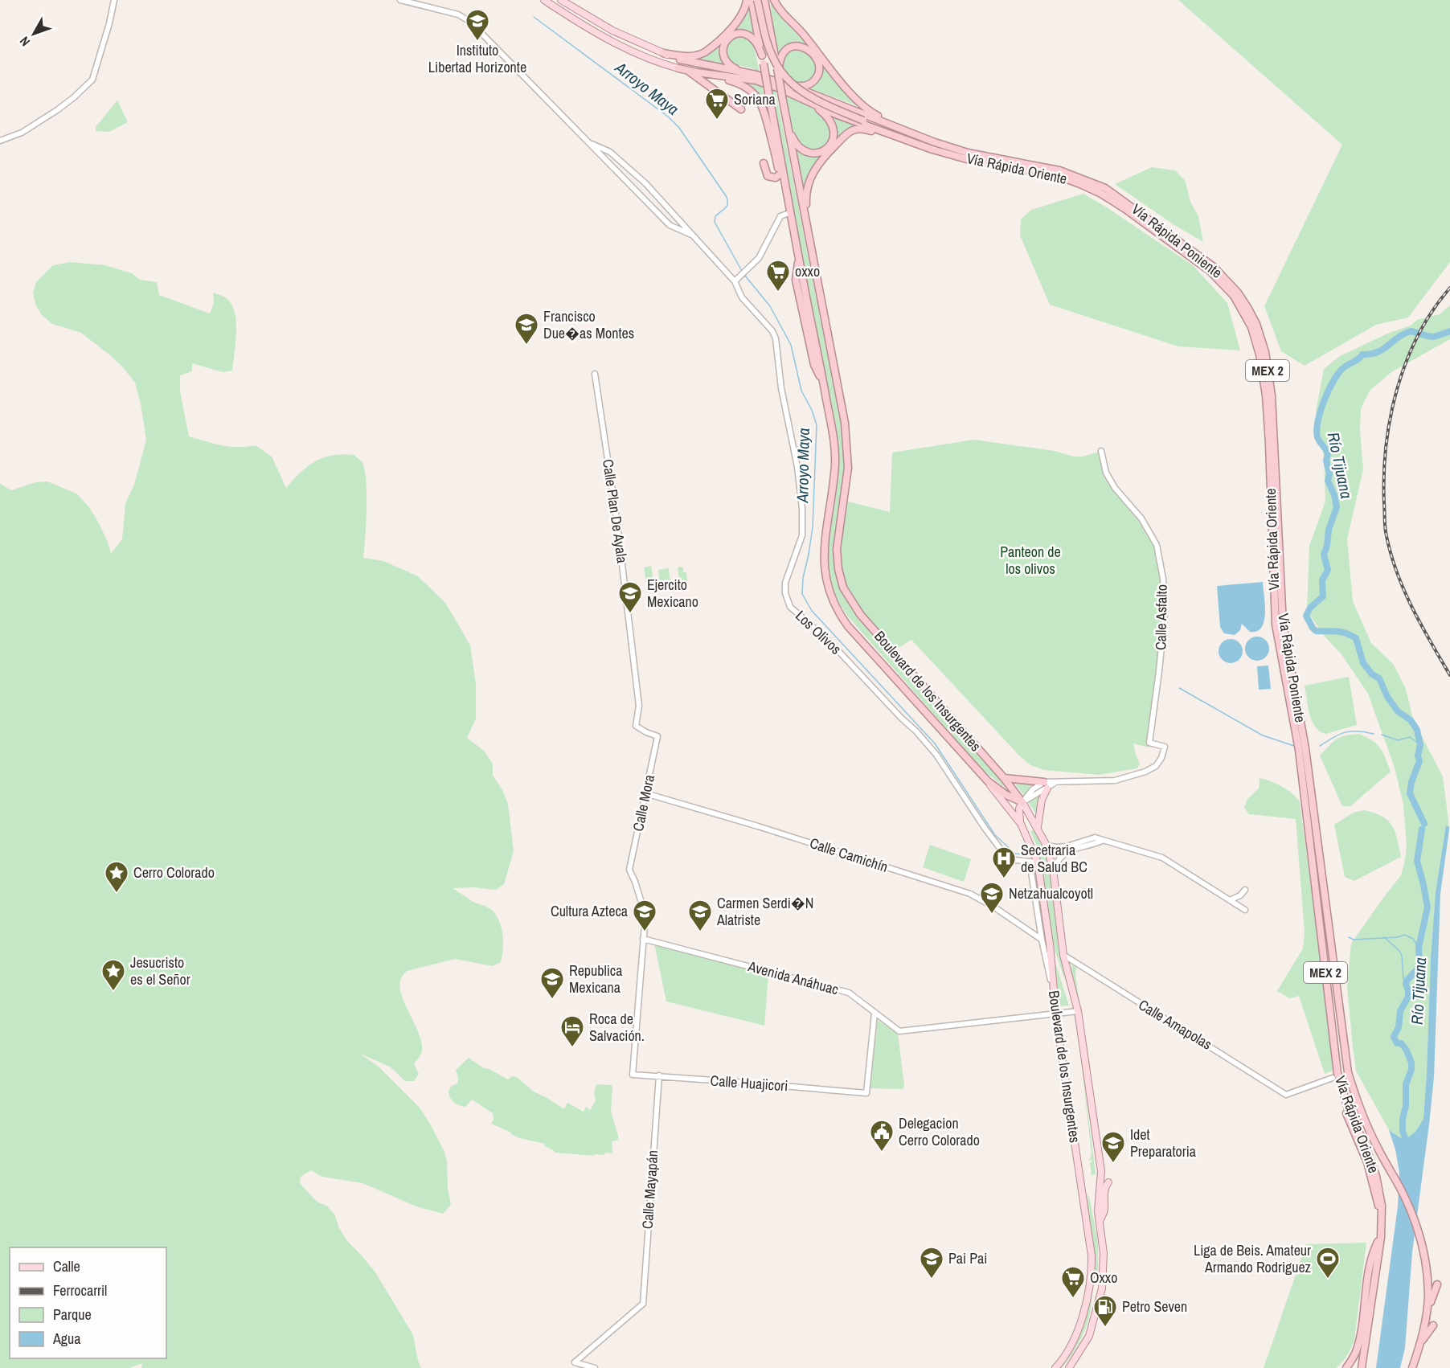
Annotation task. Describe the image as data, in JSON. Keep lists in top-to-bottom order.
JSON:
{
  "streets": {
    "highway": [
      "Vía Rápida Oriente",
      "Vía Rápida Poniente",
      "MEX 2",
      "Boulevard de los Insurgentes"
    ],
    "street": [
      "Calle Plan De Ayala",
      "Calle Asfalto",
      "Los Olivos",
      "Calle Mora",
      "Calle Camichín",
      "Avenida Anáhuac",
      "Calle Amapolas",
      "Calle Huajicori",
      "Calle Mayapán"
    ]
  },
  "crossings": [
    ["Vía Rápida Poniente", "MEX 2"],
    ["Calle Plan De Ayala", "Calle Mora"],
    ["Los Olivos", "Boulevard de los Insurgentes"],
    ["Boulevard de los Insurgentes", "Avenida Anáhuac"],
    ["Boulevard de los Insurgentes", "Calle Amapolas"],
    ["Calle Mora", "Calle Camichín"],
    ["Calle Mora", "Avenida Anáhuac"],
    ["Calle Mora", "Calle Huajicori"],
    ["Avenida Anáhuac", "Calle Huajicori"],
    ["Calle Huajicori", "Calle Mayapán"]
  ],
  "water": ["Arroyo Maya", "Río Tijuana"],
  "parks": ["Panteon de los olivos"],
  "places": {
    "school or university": [
      "Instituto Libertad Horizonte",
      "Francisco Due�as Montes",
      "Ejercito Mexicano",
      "Netzahualcoyotl",
      "Cultura Azteca",
      "Carmen Serdi�N Alatriste",
      "Republica Mexicana",
      "Idet Preparatoria",
      "Pai Pai"
    ],
    "supermarket": ["Soriana", "oxxo", "Oxxo"],
    "hospital": ["Secetraria de Salud BC"],
    "place": ["Cerro Colorado", "Jesucristo es el Señor"],
    "hotel": ["Roca de Salvación."],
    "public building": ["Delegacion Cerro Colorado"],
    "sports": ["Liga de Beis. Amateur Armando Rodriguez"],
    "fuel station": ["Petro Seven"]
  },
  "legend": [
    "Calle",
    "Ferrocarril",
    "Parque",
    "Agua"
  ],
  "north": "bottom left"
}
